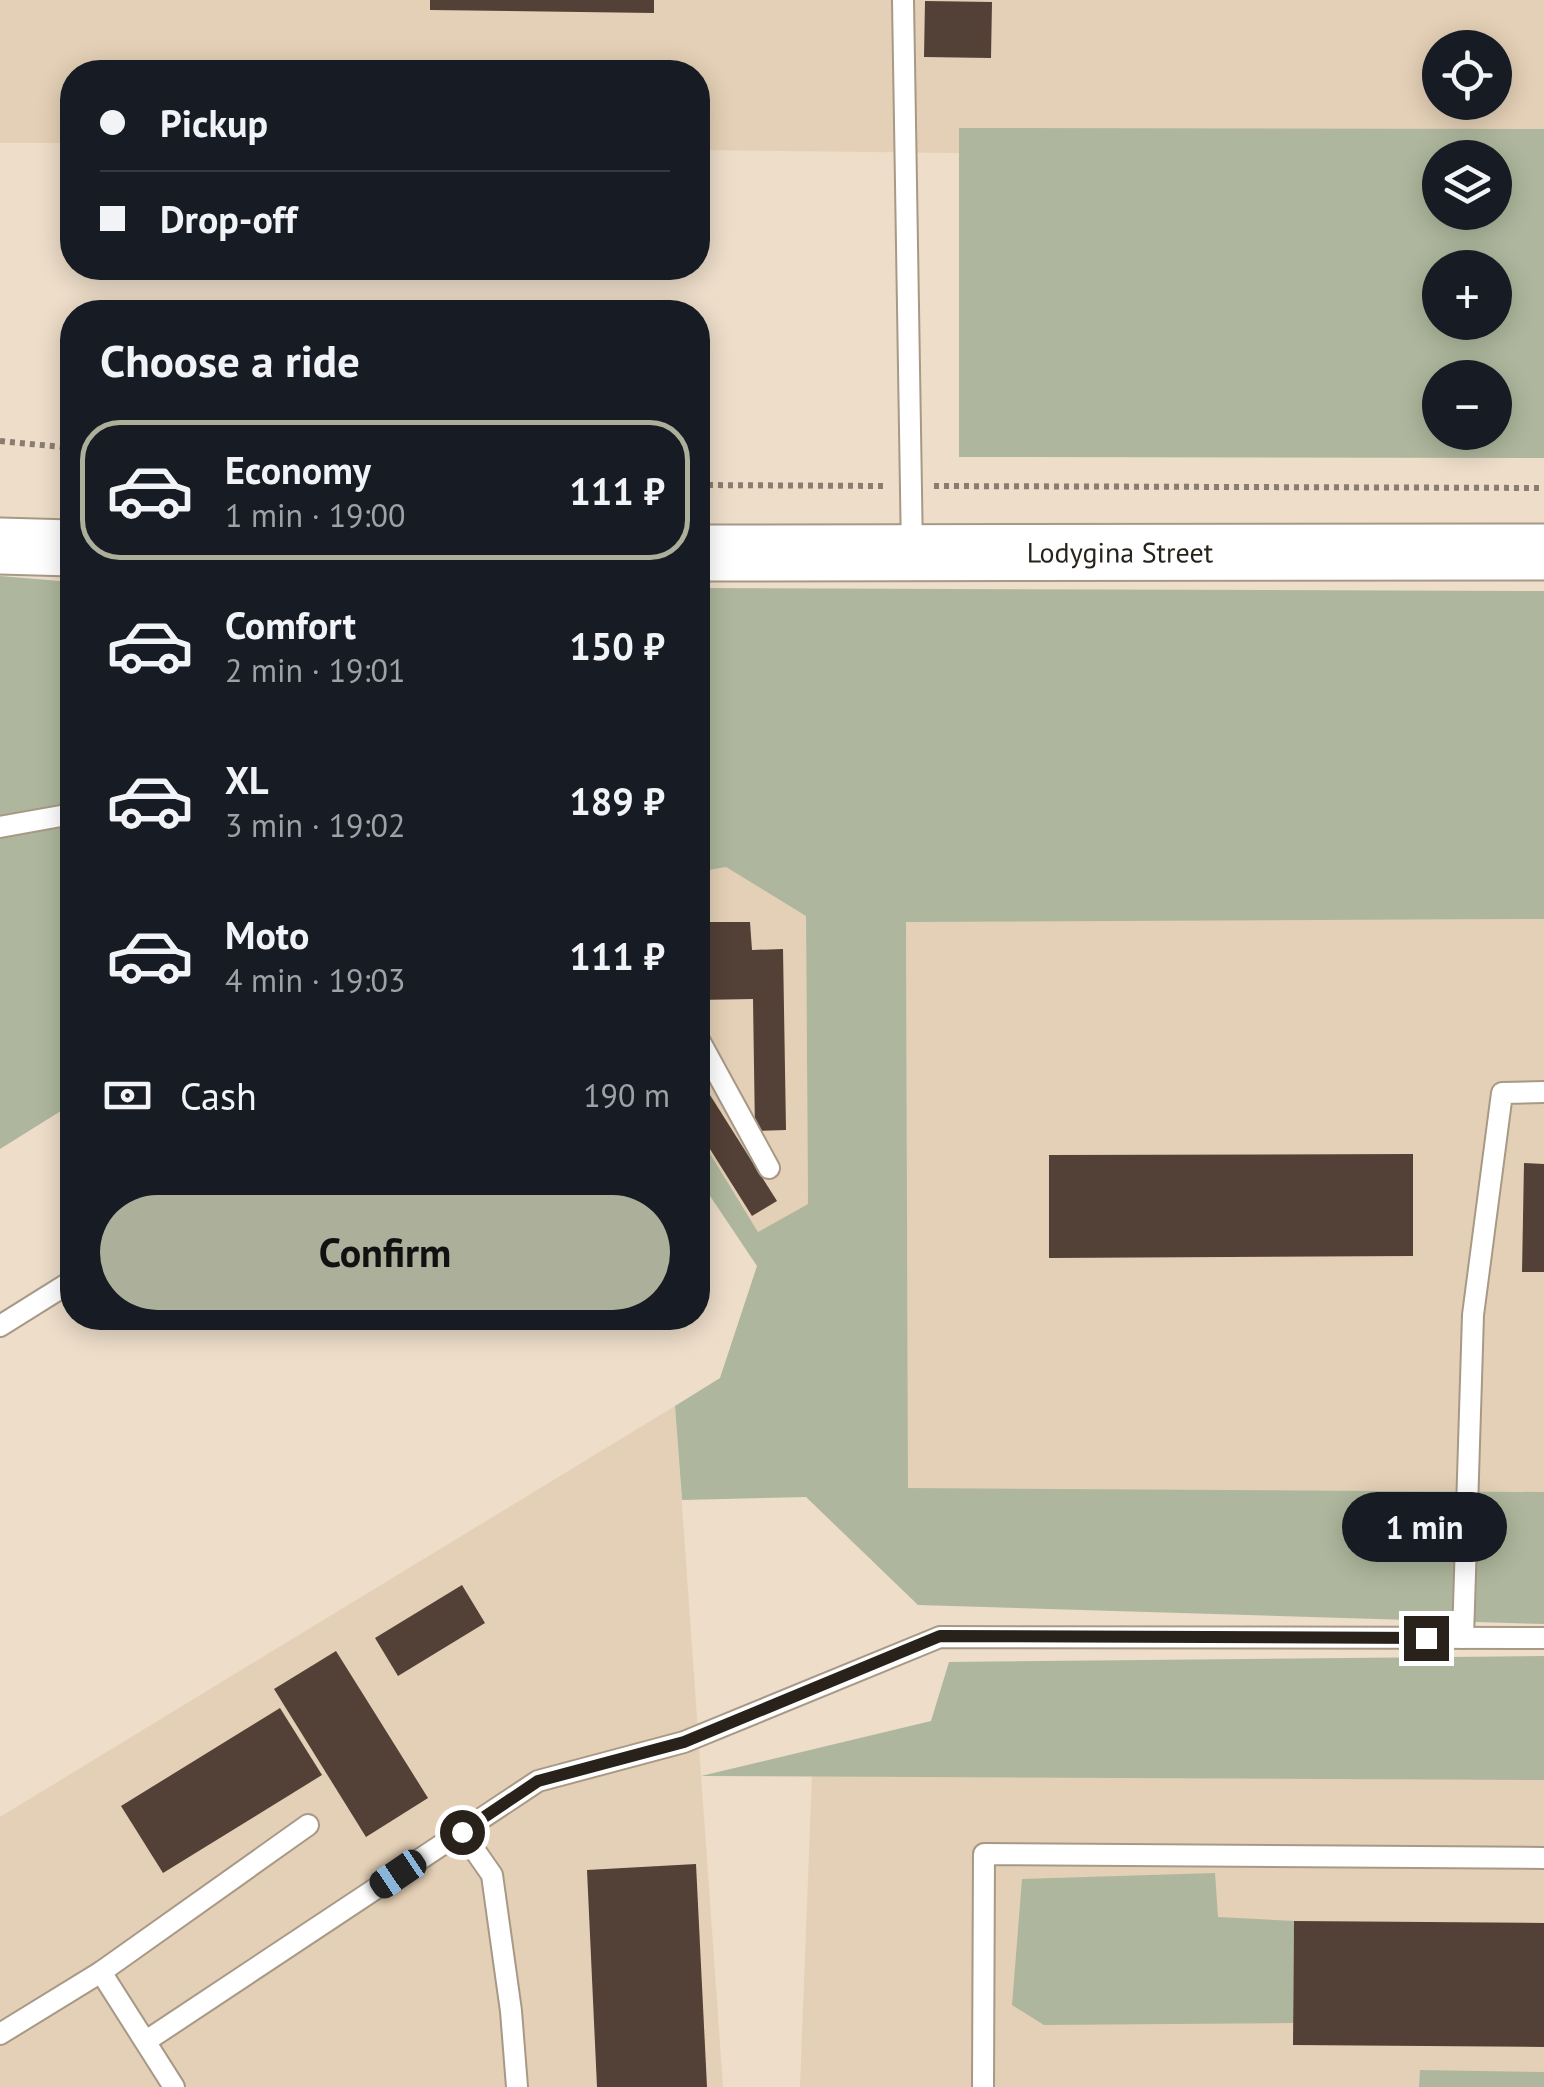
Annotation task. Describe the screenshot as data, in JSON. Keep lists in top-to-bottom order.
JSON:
{
  "streets": {
    "main road": ["Lodygina Street"]
  },
  "page": {
    "map_buttons": ["+", "−"],
    "banner": ["Pickup", "Drop-off"],
    "heading": "Choose a ride",
    "list": [
      {
        "name": "Economy",
        "note": "1 min · 19:00",
        "value": "111 ₽"
      },
      {
        "name": "Comfort",
        "note": "2 min · 19:01",
        "value": "150 ₽"
      },
      {
        "name": "XL",
        "note": "3 min · 19:02",
        "value": "189 ₽"
      },
      {
        "name": "Moto",
        "note": "4 min · 19:03",
        "value": "111 ₽"
      }
    ],
    "pay": ["Cash", "190 m"],
    "buttons": "Confirm",
    "bubble": "1 min"
  }
}
